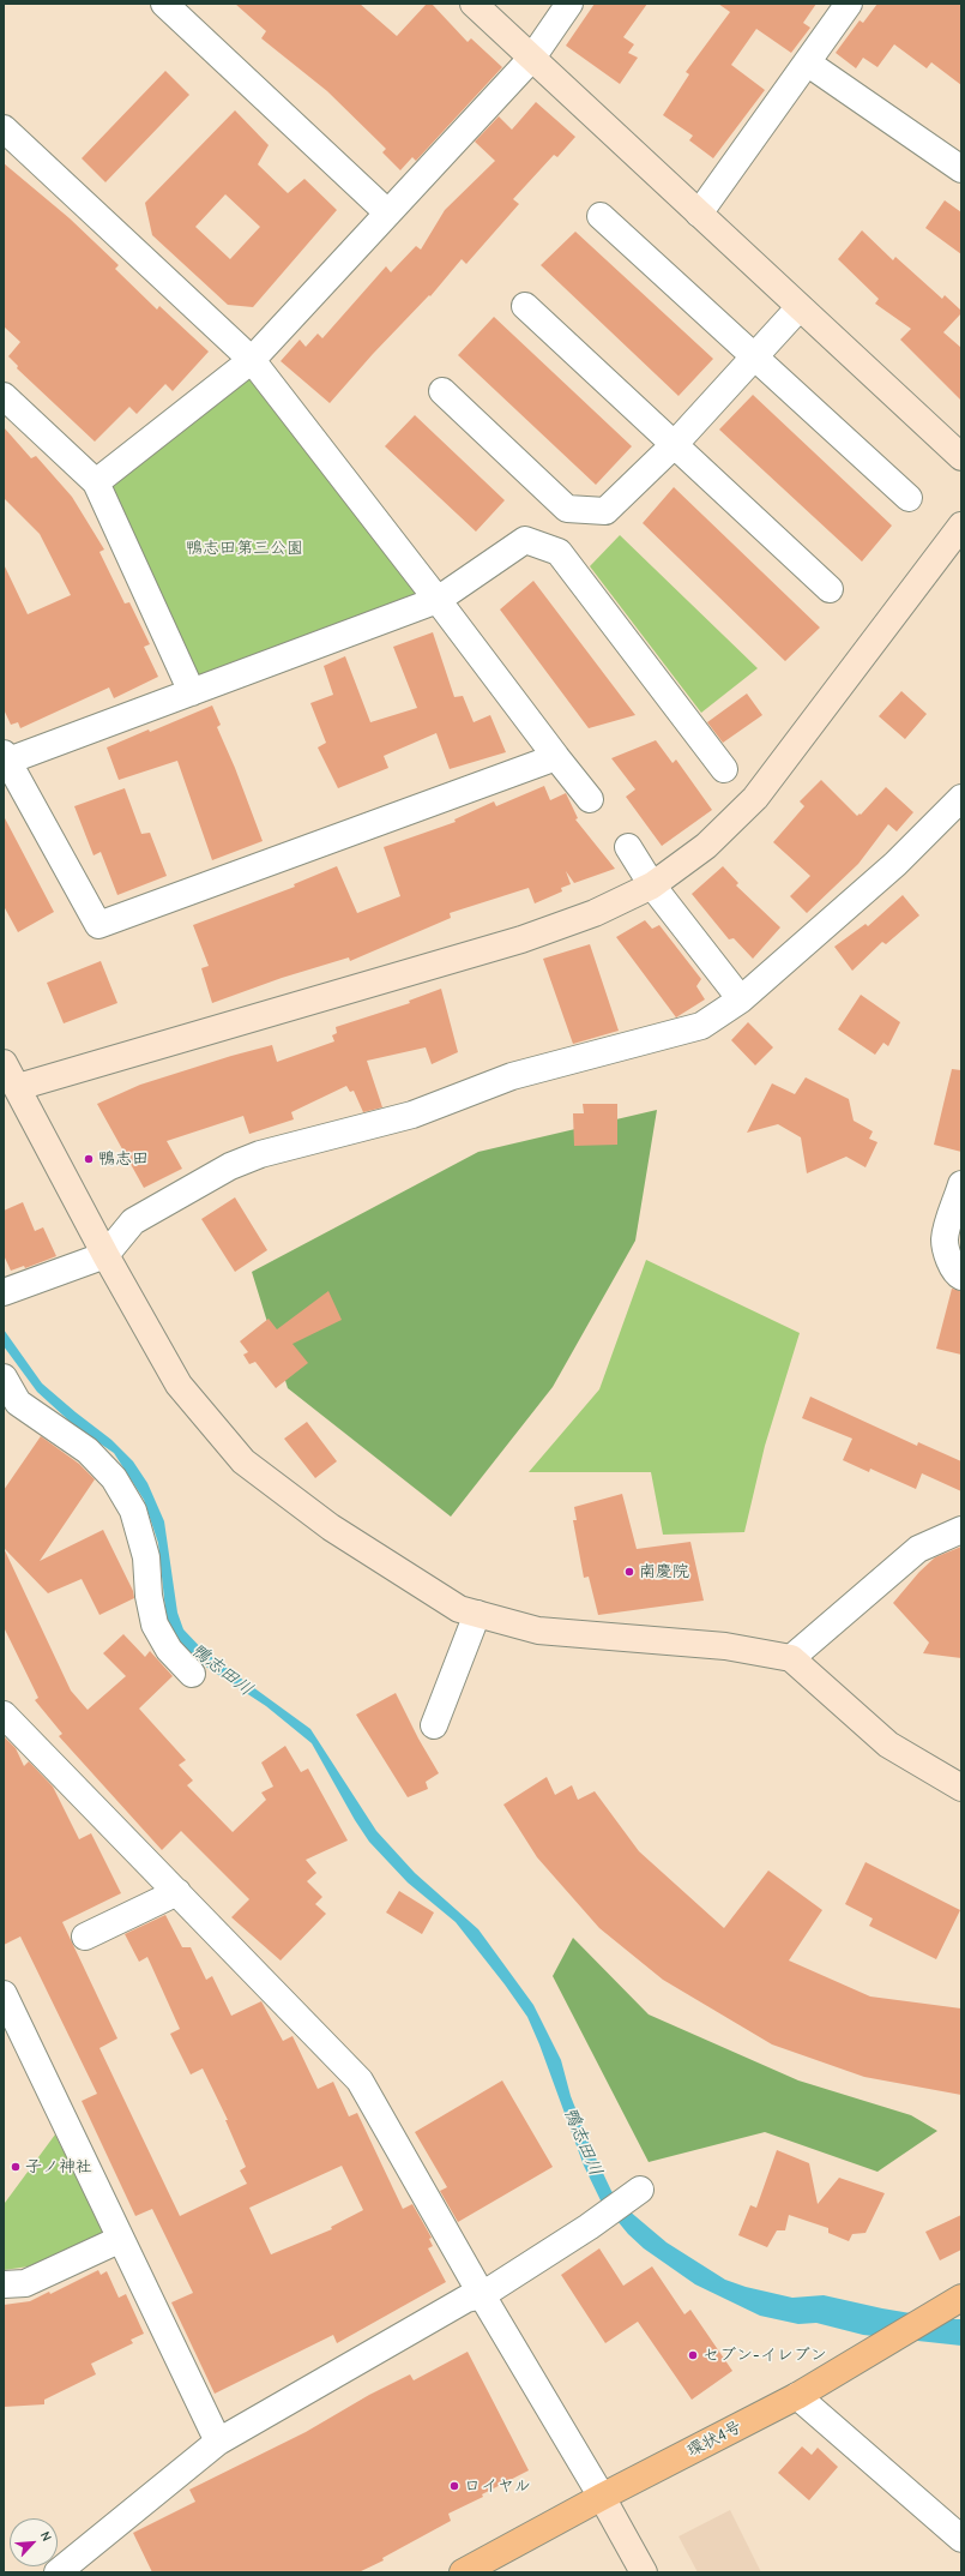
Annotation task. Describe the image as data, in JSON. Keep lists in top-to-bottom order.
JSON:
{
  "streets": {
    "main road": ["環状4号"]
  },
  "water": ["鴨志田川"],
  "parks": ["鴨志田第三公園"],
  "places": [
    "鴨志田",
    "南慶院",
    "子ノ神社",
    "セブン-イレブン",
    "ロイヤル"
  ],
  "north": "top right"
}
